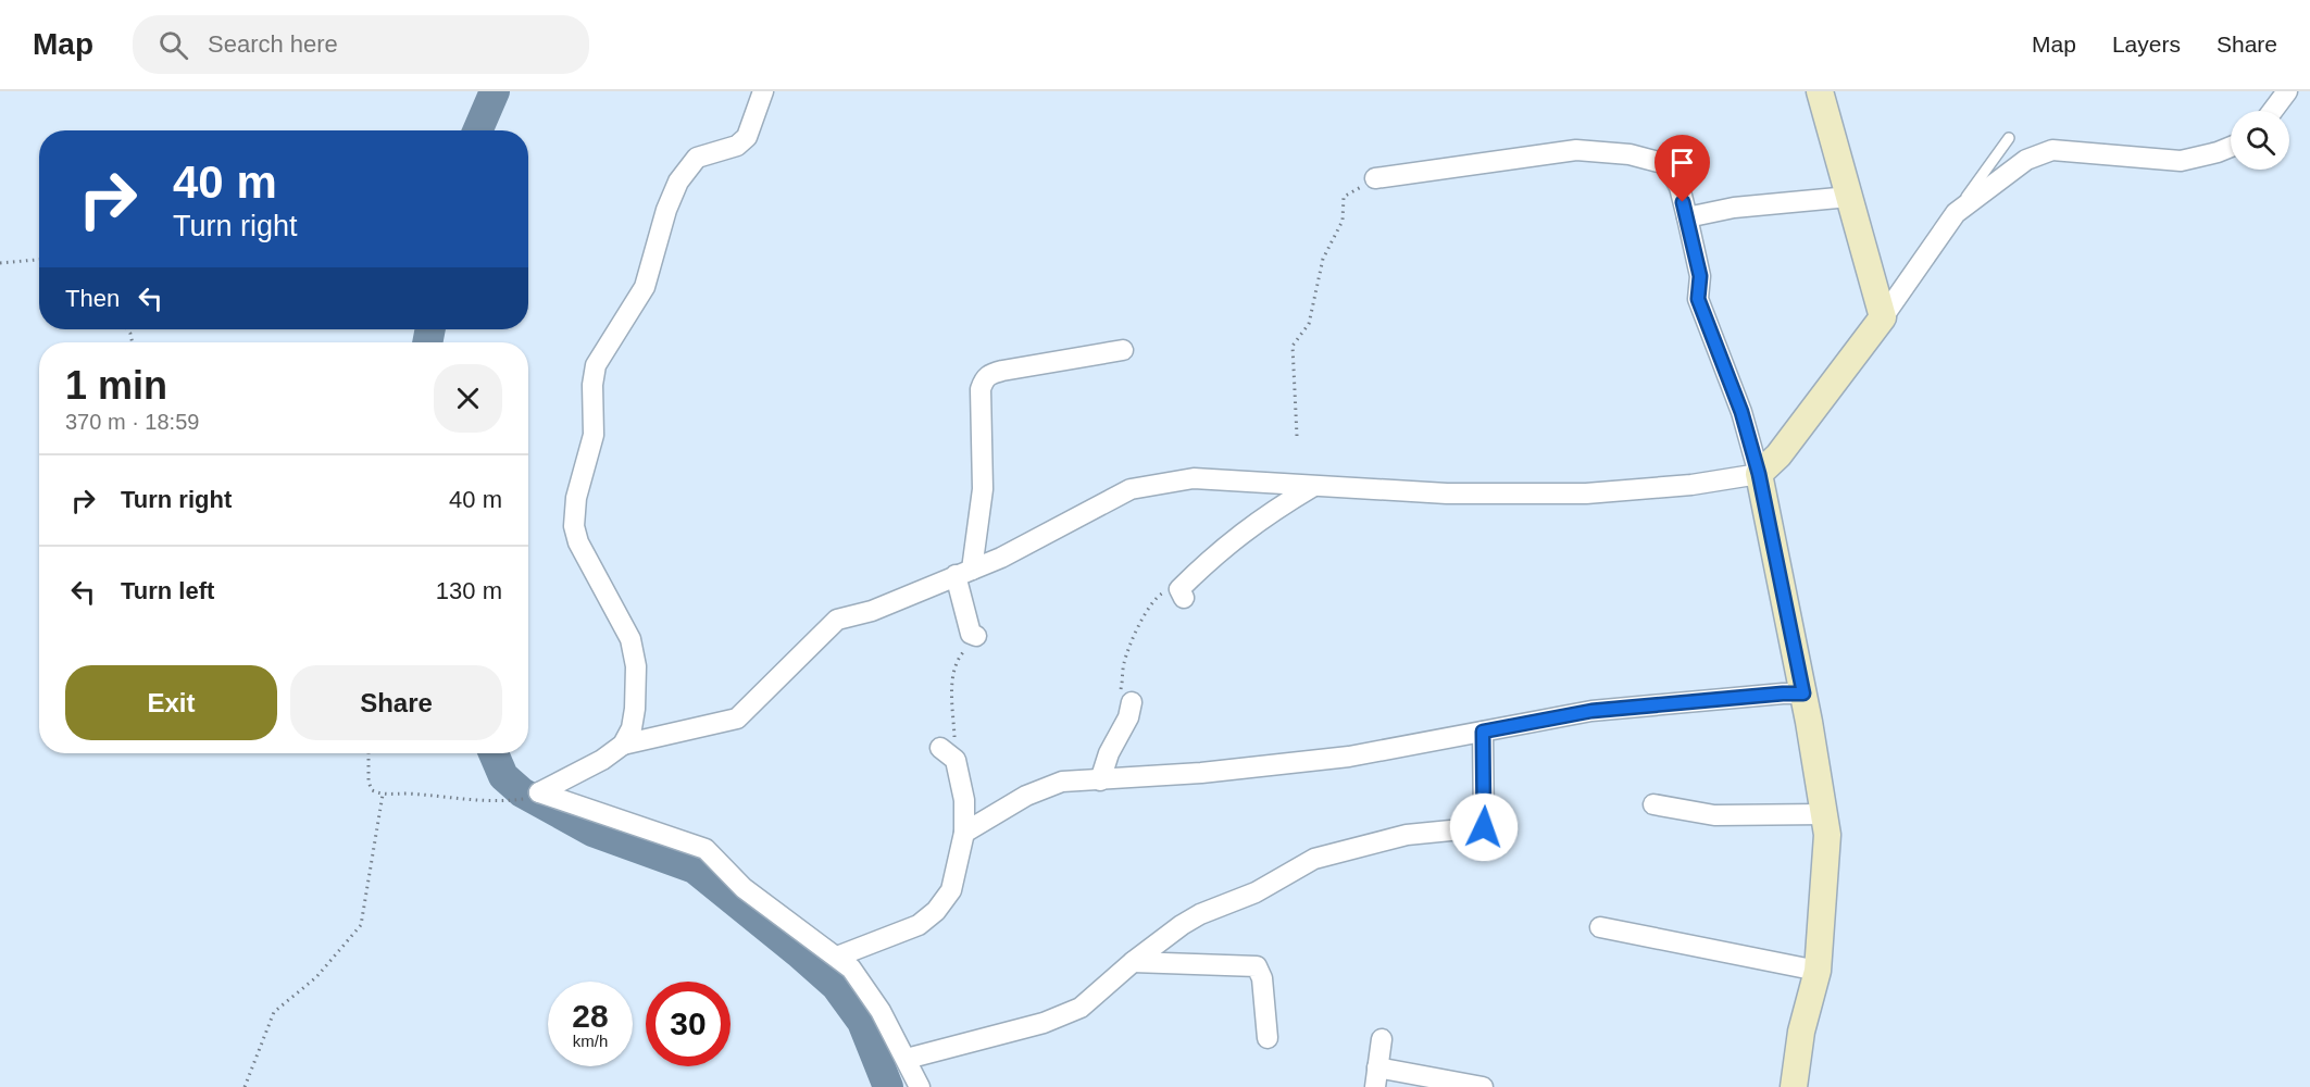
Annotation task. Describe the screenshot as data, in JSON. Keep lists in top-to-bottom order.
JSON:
{
  "page": {
    "header": "Map",
    "search": "Search here",
    "nav": ["Map", "Layers", "Share"],
    "turn": ["40 m", "Turn right"],
    "then": "Then",
    "heading": ["1 min", "370 m · 18:59"],
    "list": [
      {
        "name": "Turn right",
        "value": "40 m"
      },
      {
        "name": "Turn left",
        "value": "130 m"
      }
    ],
    "buttons": ["Exit", "Share"],
    "speed": "28 km/h",
    "limit": "30"
  }
}
